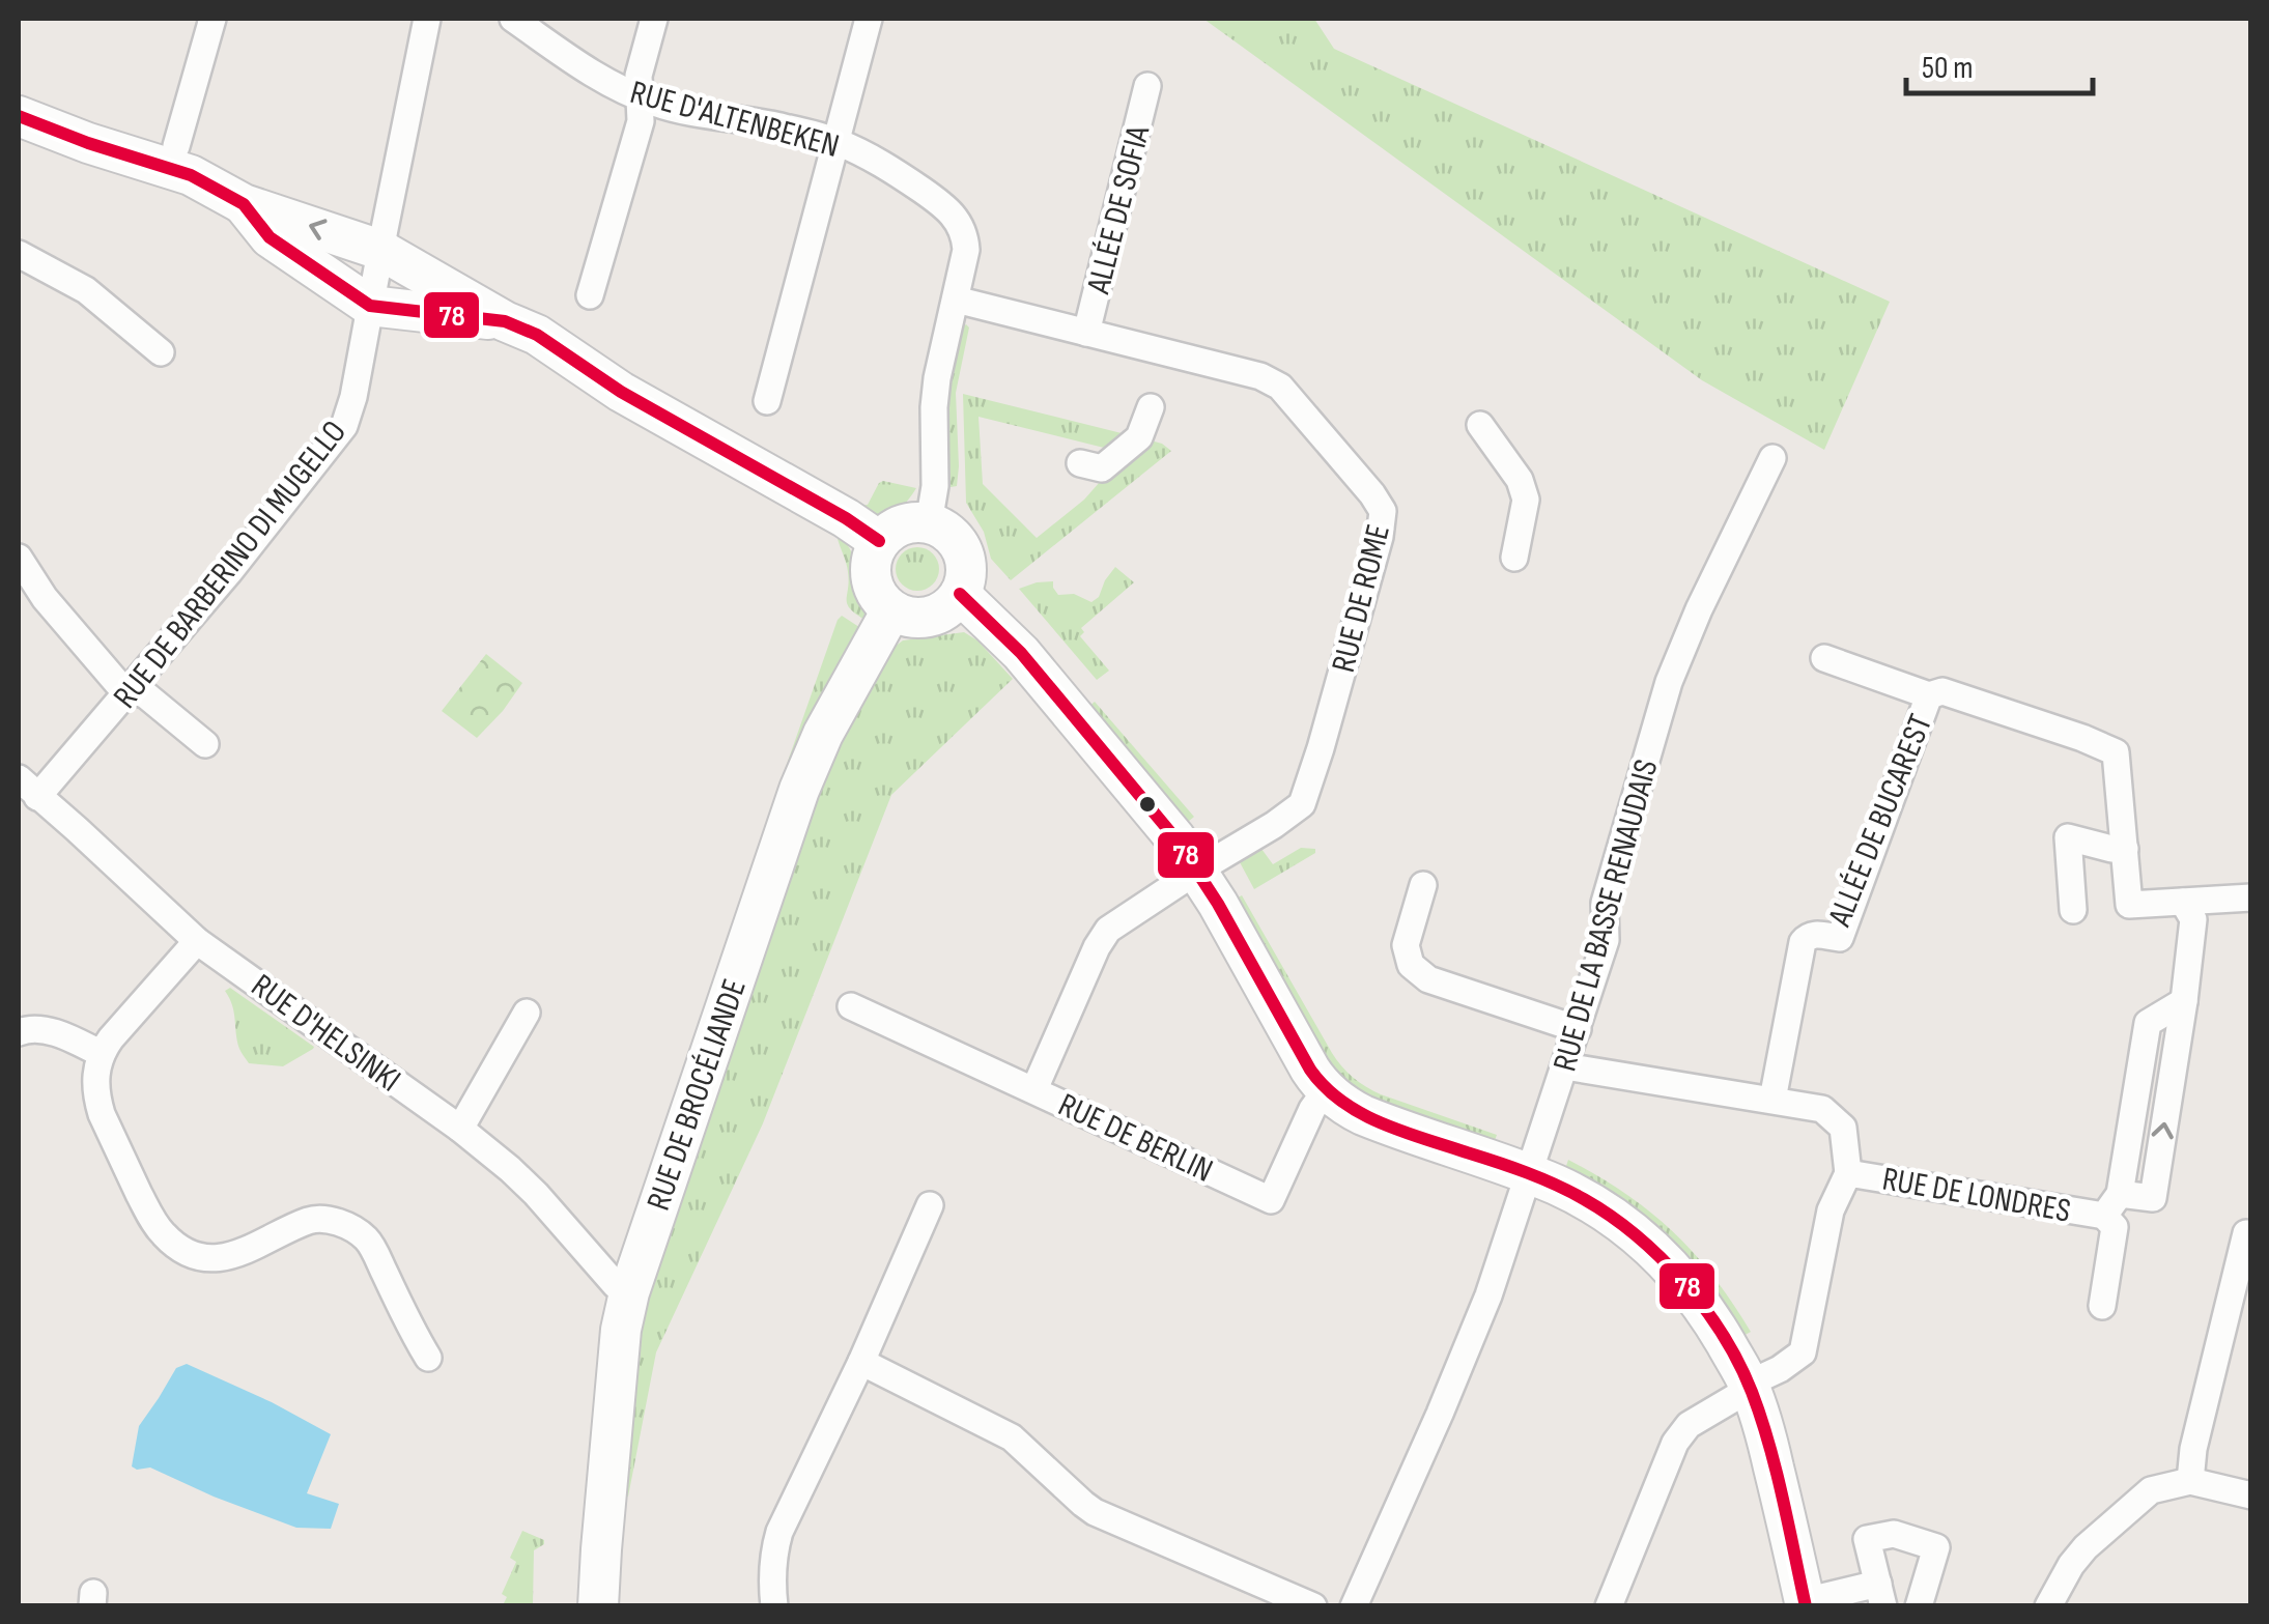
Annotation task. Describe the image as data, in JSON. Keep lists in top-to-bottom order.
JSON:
{
  "streets": {
    "street": [
      "RUE D'ALTENBEKEN",
      "ALLÉE DE SOFIA",
      "RUE DE BARBERINO DI MUGELLO",
      "RUE DE ROME",
      "ALLÉE DE BUCAREST",
      "RUE DE LA BASSE RENAUDAIS",
      "RUE D'HELSINKI",
      "RUE DE BROCÉLIANDE",
      "RUE DE BERLIN",
      "RUE DE LONDRES"
    ]
  },
  "crossings": [
    ["RUE D'ALTENBEKEN", "RUE DE ROME"],
    ["RUE D'ALTENBEKEN", "RUE DE BROCÉLIANDE"],
    ["ALLÉE DE SOFIA", "RUE DE ROME"],
    ["RUE DE BARBERINO DI MUGELLO", "RUE D'HELSINKI"],
    ["RUE DE ROME", "RUE DE BERLIN"],
    ["RUE D'HELSINKI", "RUE DE BROCÉLIANDE"]
  ],
  "lines": ["transit line 78"],
  "scale_bar": "50 m"
}
